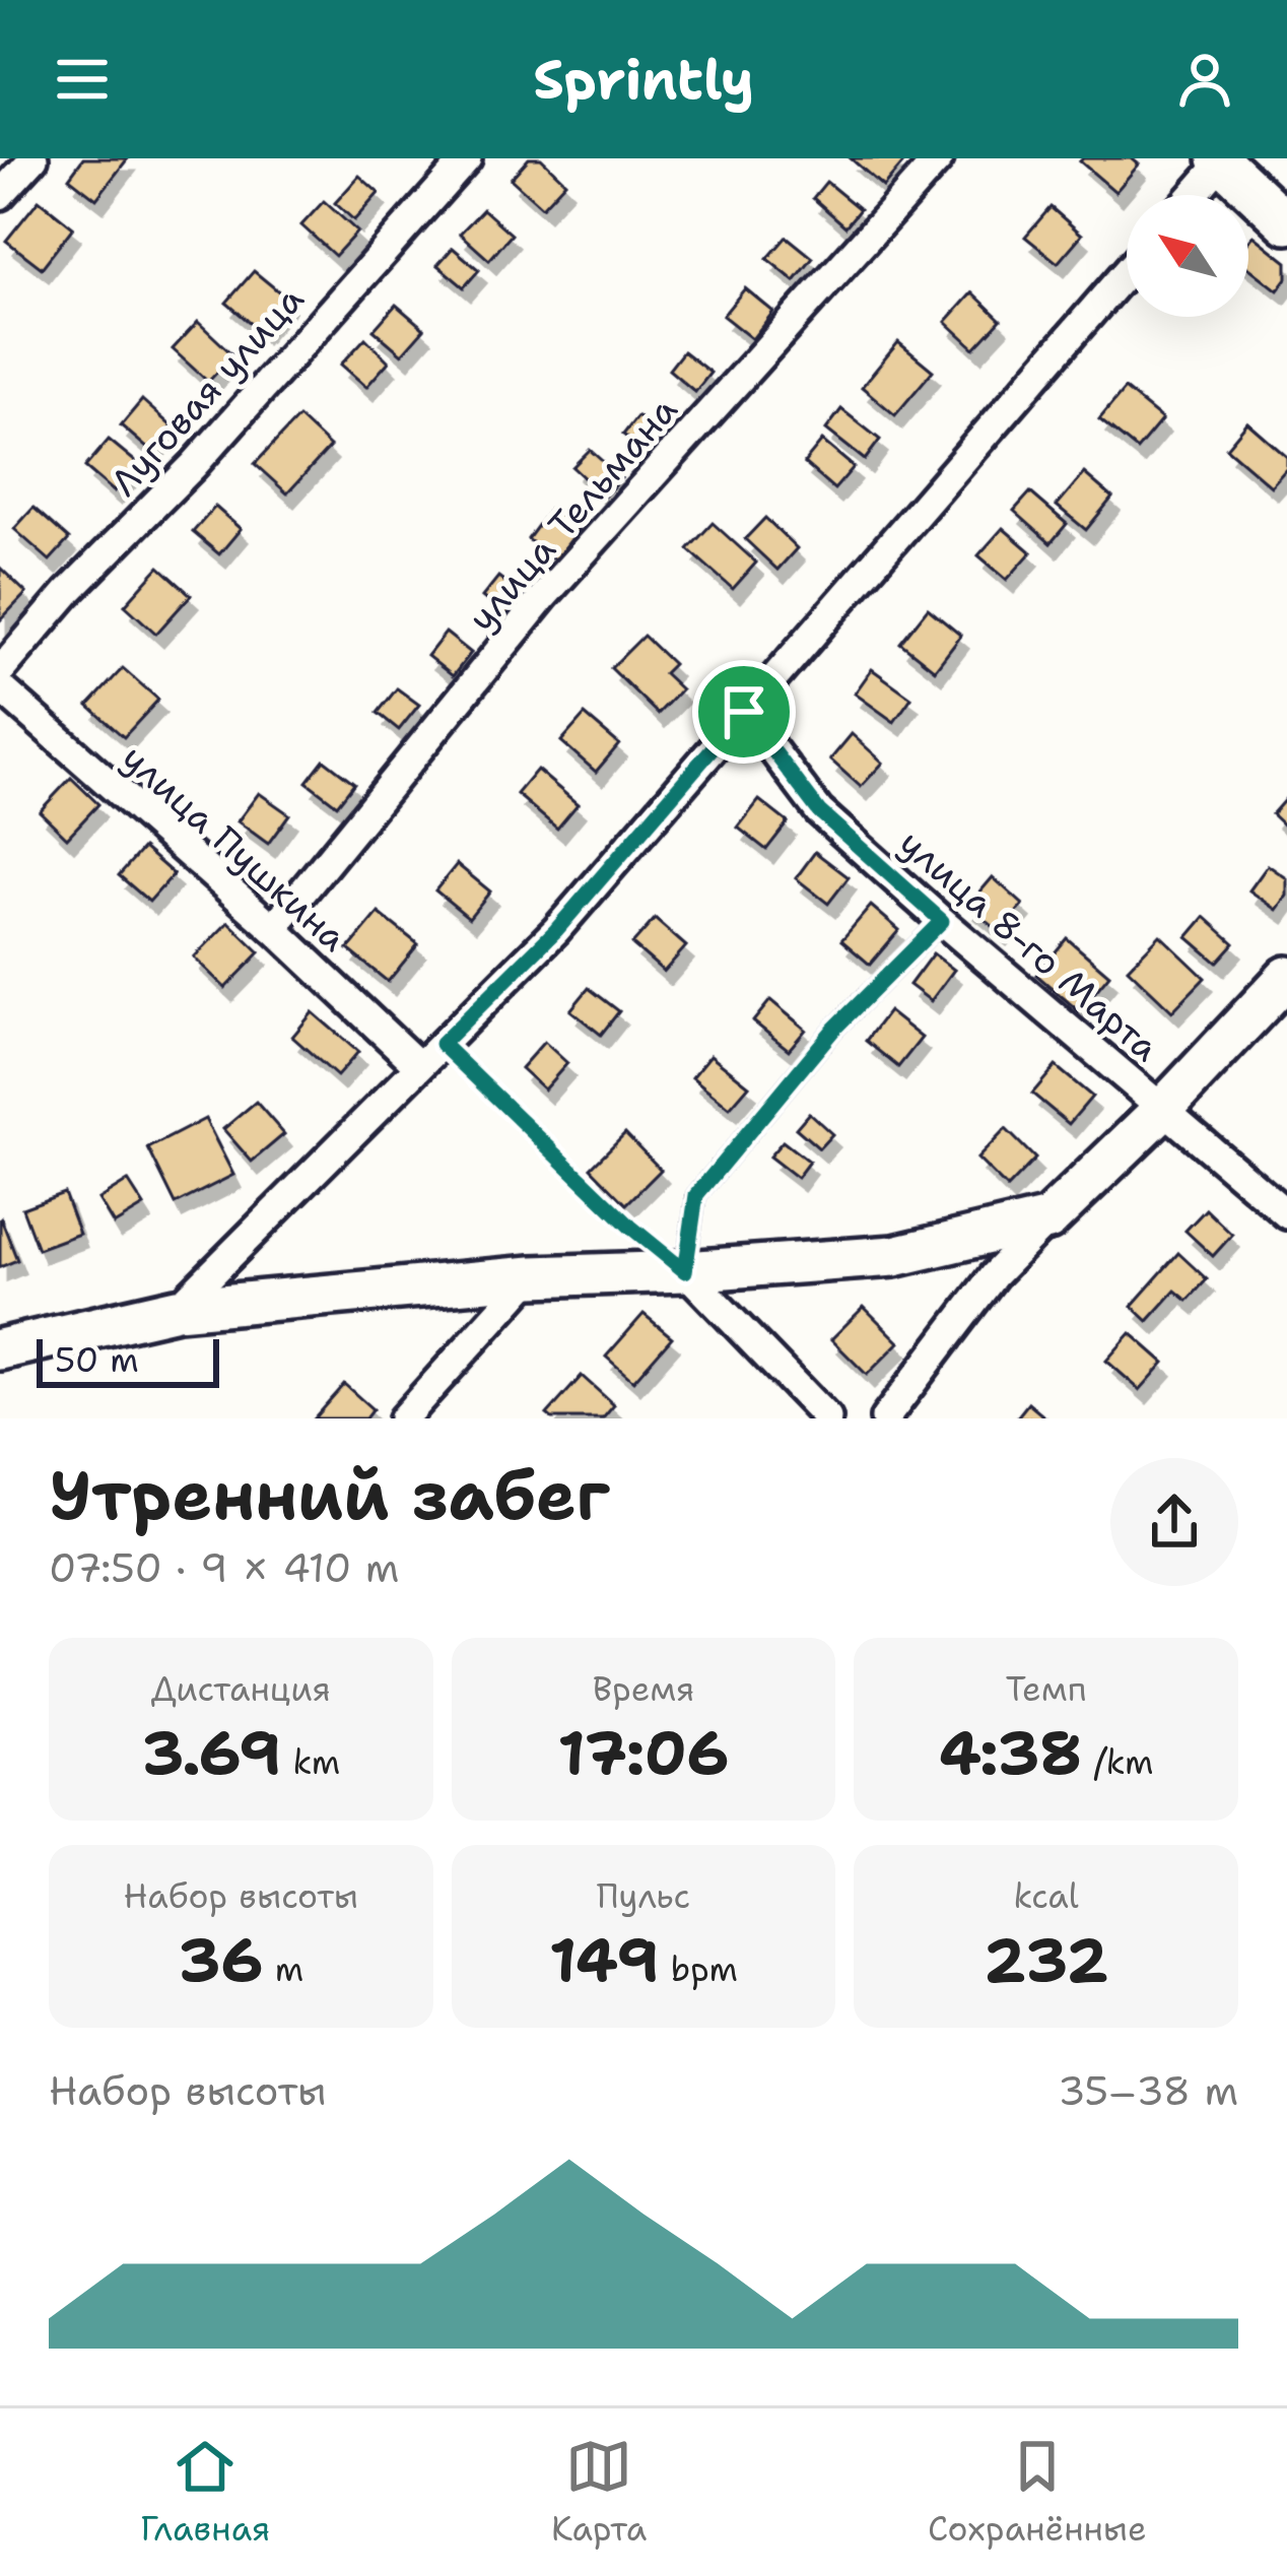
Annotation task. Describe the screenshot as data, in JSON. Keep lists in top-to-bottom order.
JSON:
{
  "streets": {
    "street": [
      "Луговая улица",
      "улица Тельмана",
      "улица Пушкина",
      "улица 8-го Марта"
    ]
  },
  "crossings": [
    ["улица Тельмана", "улица Пушкина"]
  ],
  "scale_bar": "50 m",
  "north": "top left",
  "page": {
    "header": "Sprintly",
    "scale": "50 m",
    "heading": ["Утренний забег", "07:50 · 9 × 410 m"],
    "stats": [
      ["Дистанция", "3.69 km"],
      ["Время", "17:06"],
      ["Темп", "4:38 /km"],
      ["Набор высоты", "36 m"],
      ["Пульс", "149 bpm"],
      ["kcal", "232"]
    ],
    "chart": ["Набор высоты", "35–38 m"],
    "tabs": ["Главная", "Карта", "Сохранённые"]
  }
}
